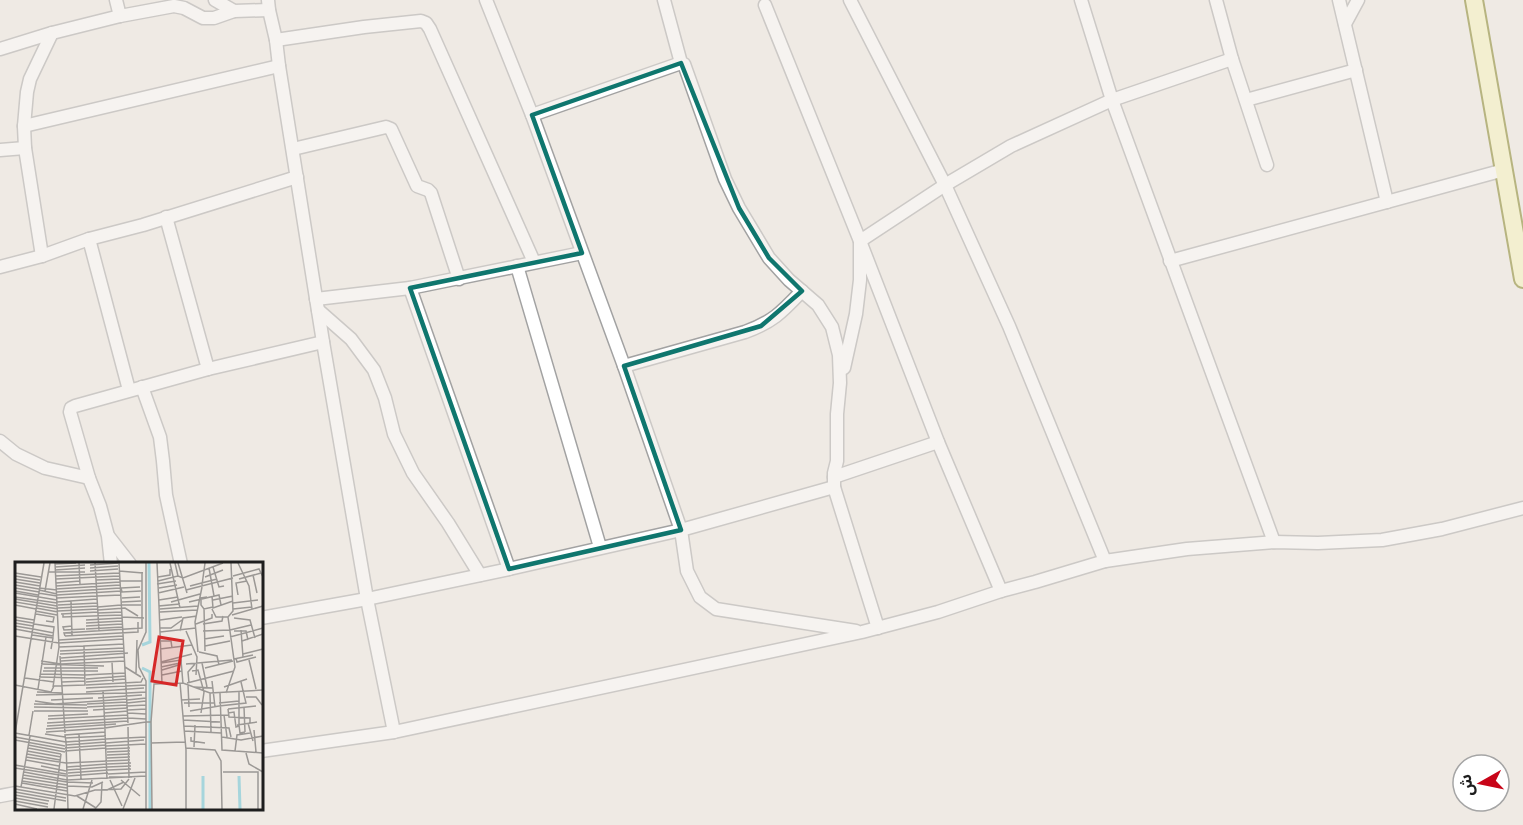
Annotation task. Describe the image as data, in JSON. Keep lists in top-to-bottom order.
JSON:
{
  "north": "left"
}
